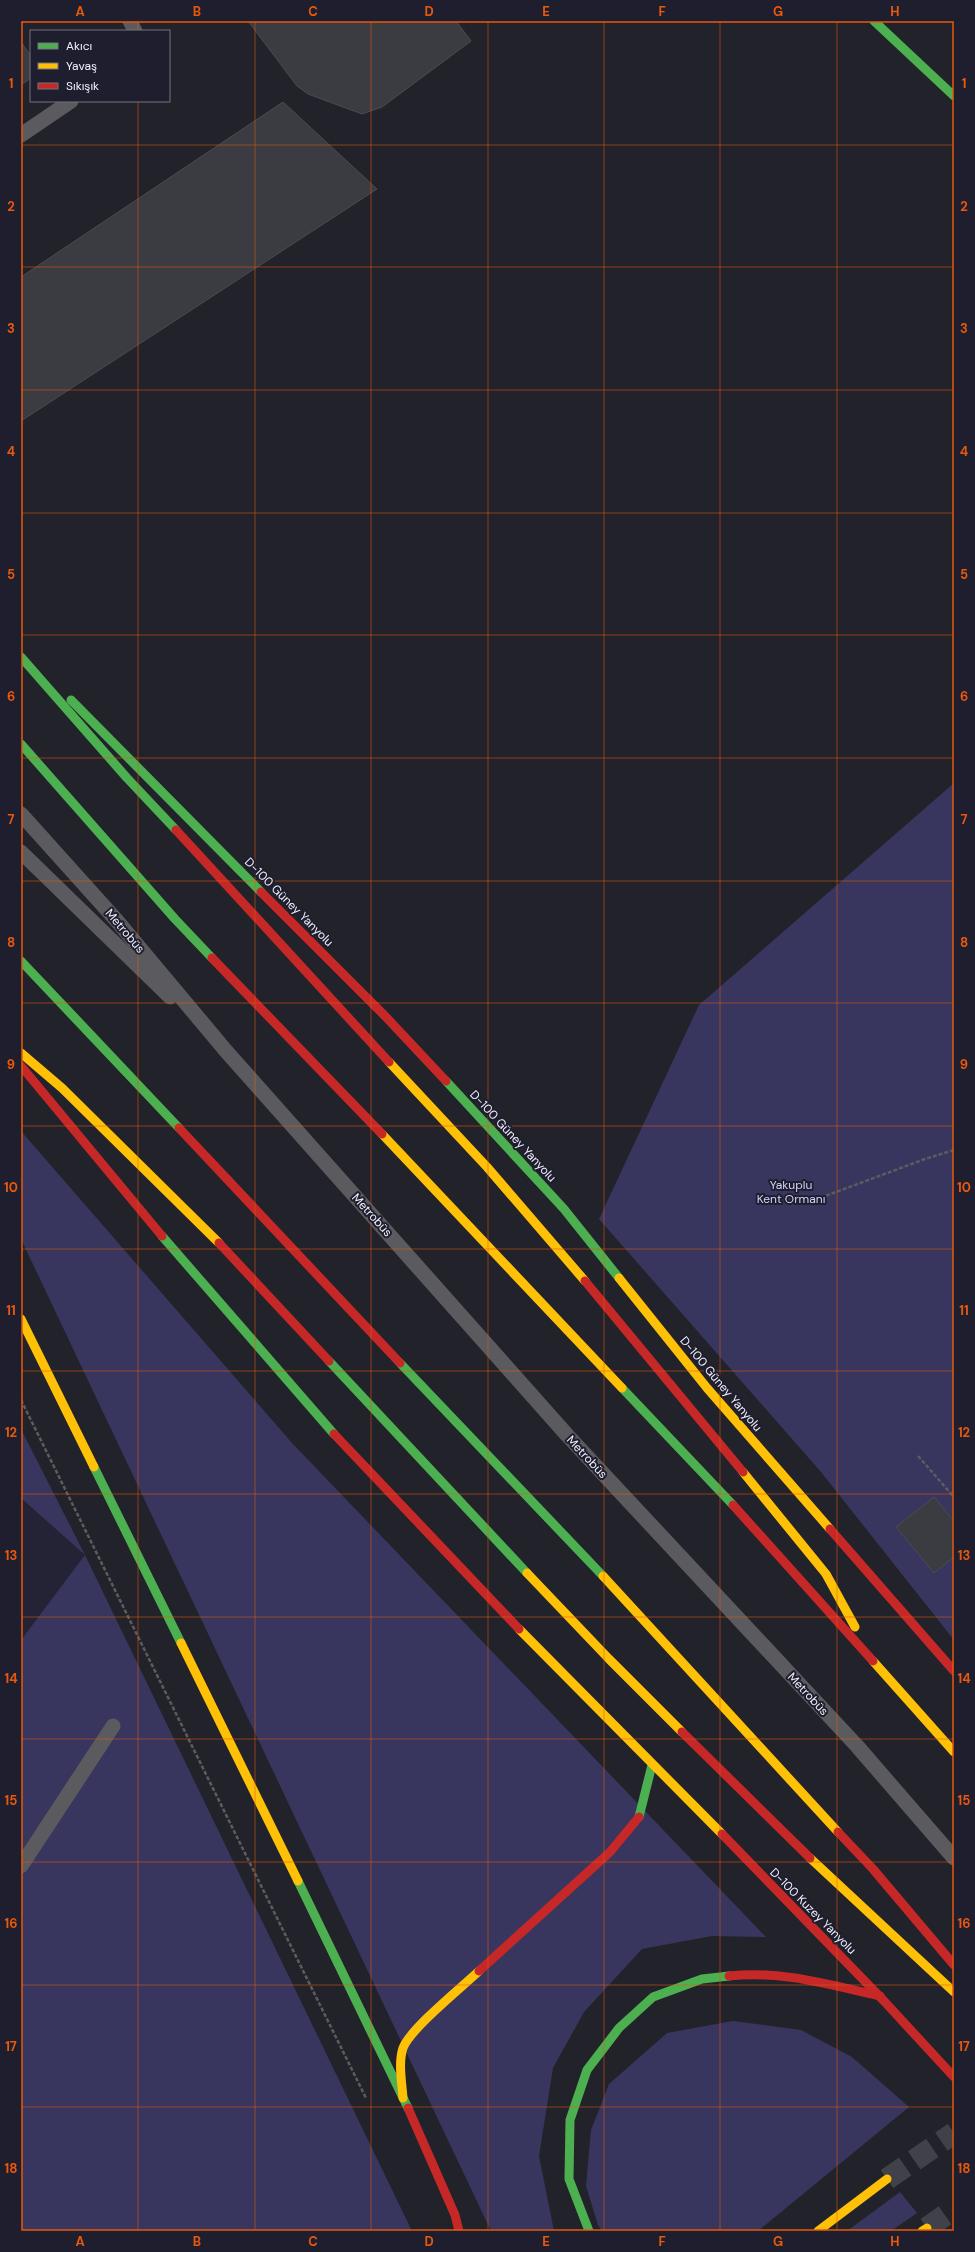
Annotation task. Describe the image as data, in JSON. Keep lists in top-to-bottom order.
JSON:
{
  "streets": {
    "main road": ["D-100 Güney Yanyolu", "D-100 Kuzey Yanyolu"],
    "lane": ["Metrobüs"]
  },
  "parks": ["Yakuplu Kent Ormanı"],
  "legend": ["Akıcı", "Yavaş", "Sıkışık"],
  "grid": {
    "columns": [
      "A",
      "B",
      "C",
      "D",
      "E",
      "F",
      "G",
      "H"
    ],
    "rows": [
      "1",
      "2",
      "3",
      "4",
      "5",
      "6",
      "7",
      "8",
      "9",
      "10",
      "11",
      "12",
      "13",
      "14",
      "15",
      "16",
      "17",
      "18"
    ]
  }
}
